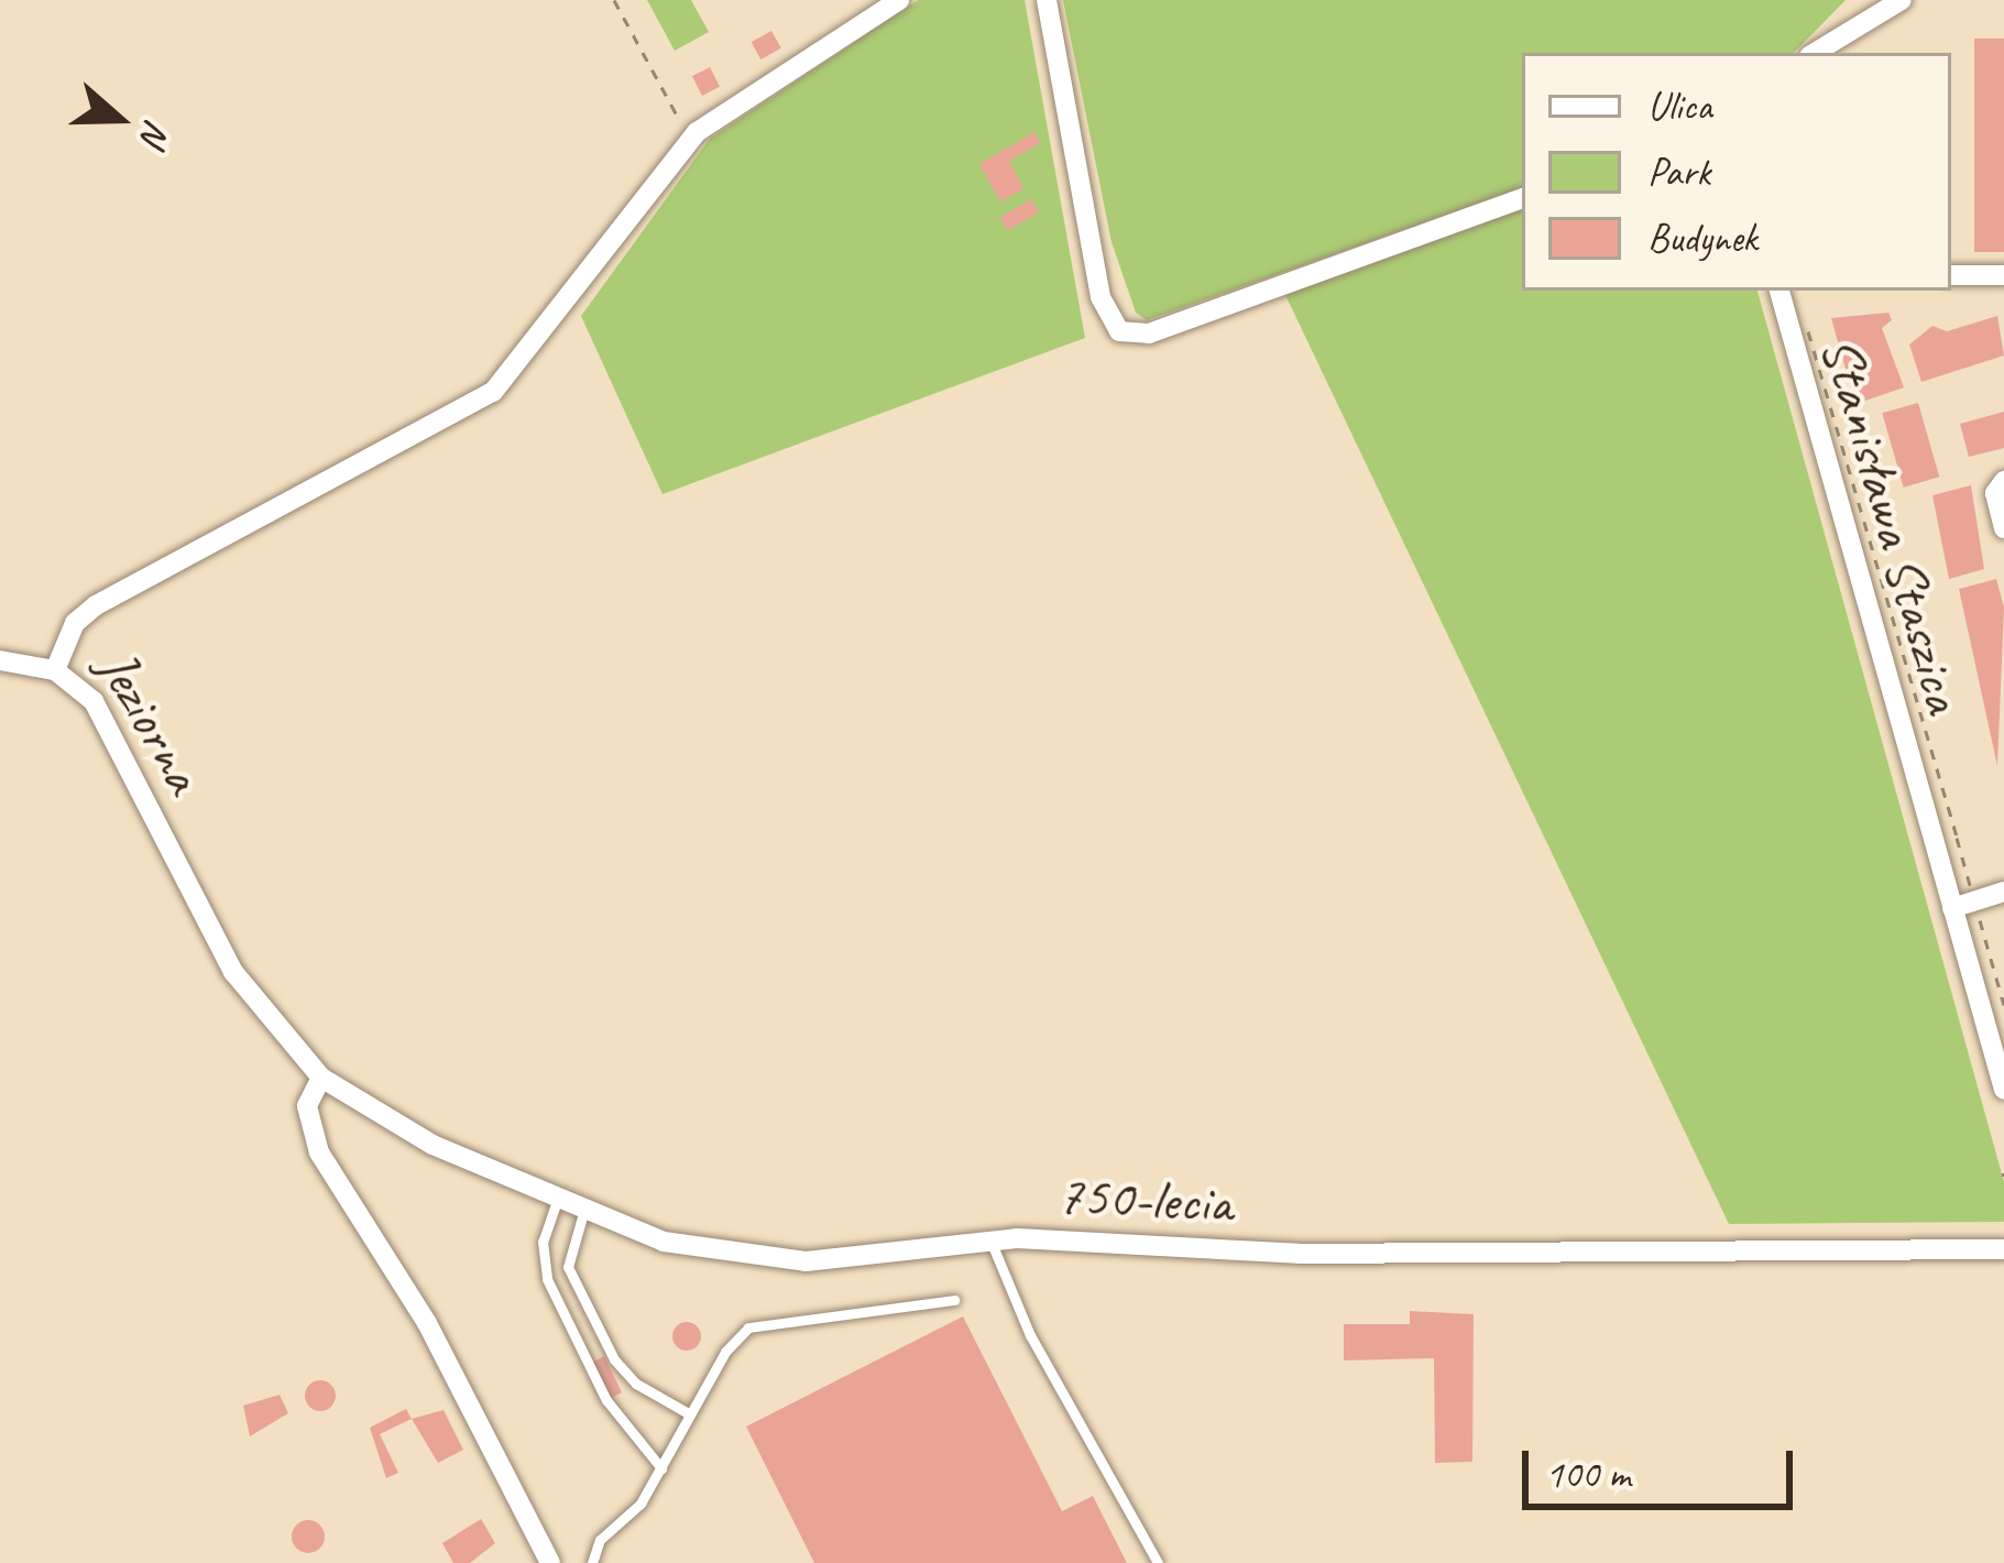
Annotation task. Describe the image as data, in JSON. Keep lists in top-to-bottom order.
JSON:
{
  "streets": {
    "street": ["Stanisława Staszica", "Jeziorna", "750-lecia"]
  },
  "crossings": [
    ["Jeziorna", "750-lecia"]
  ],
  "legend": ["Ulica", "Park", "Budynek"],
  "scale_bar": "100 m",
  "north": "right"
}
